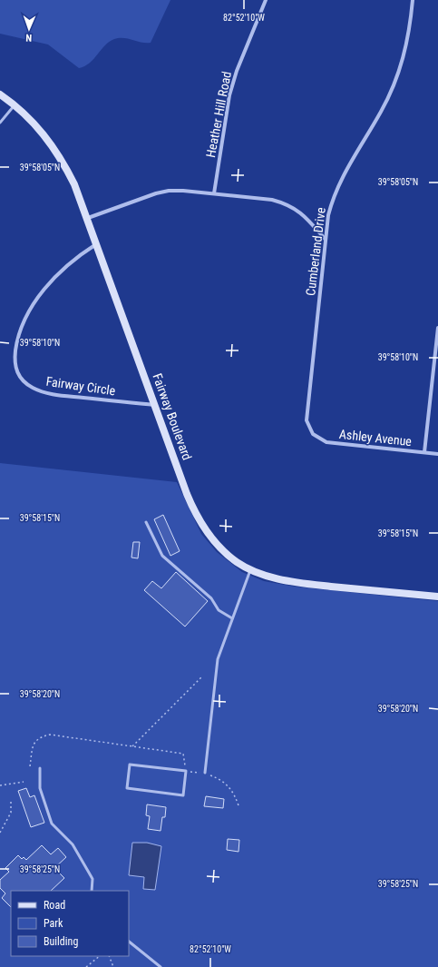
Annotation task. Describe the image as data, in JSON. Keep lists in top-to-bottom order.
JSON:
{
  "streets": {
    "street": [
      "Heather Hill Road",
      "Cumberland Drive",
      "Fairway Circle",
      "Fairway Boulevard",
      "Ashley Avenue"
    ]
  },
  "crossings": [
    ["Cumberland Drive", "Ashley Avenue"],
    ["Fairway Circle", "Fairway Boulevard"]
  ],
  "legend": ["Road", "Park", "Building"],
  "north": "bottom",
  "coordinates": [
    "82°52'10\"W",
    "39°58'05\"N",
    "39°58'10\"N",
    "39°58'15\"N",
    "39°58'20\"N",
    "39°58'25\"N"
  ]
}
